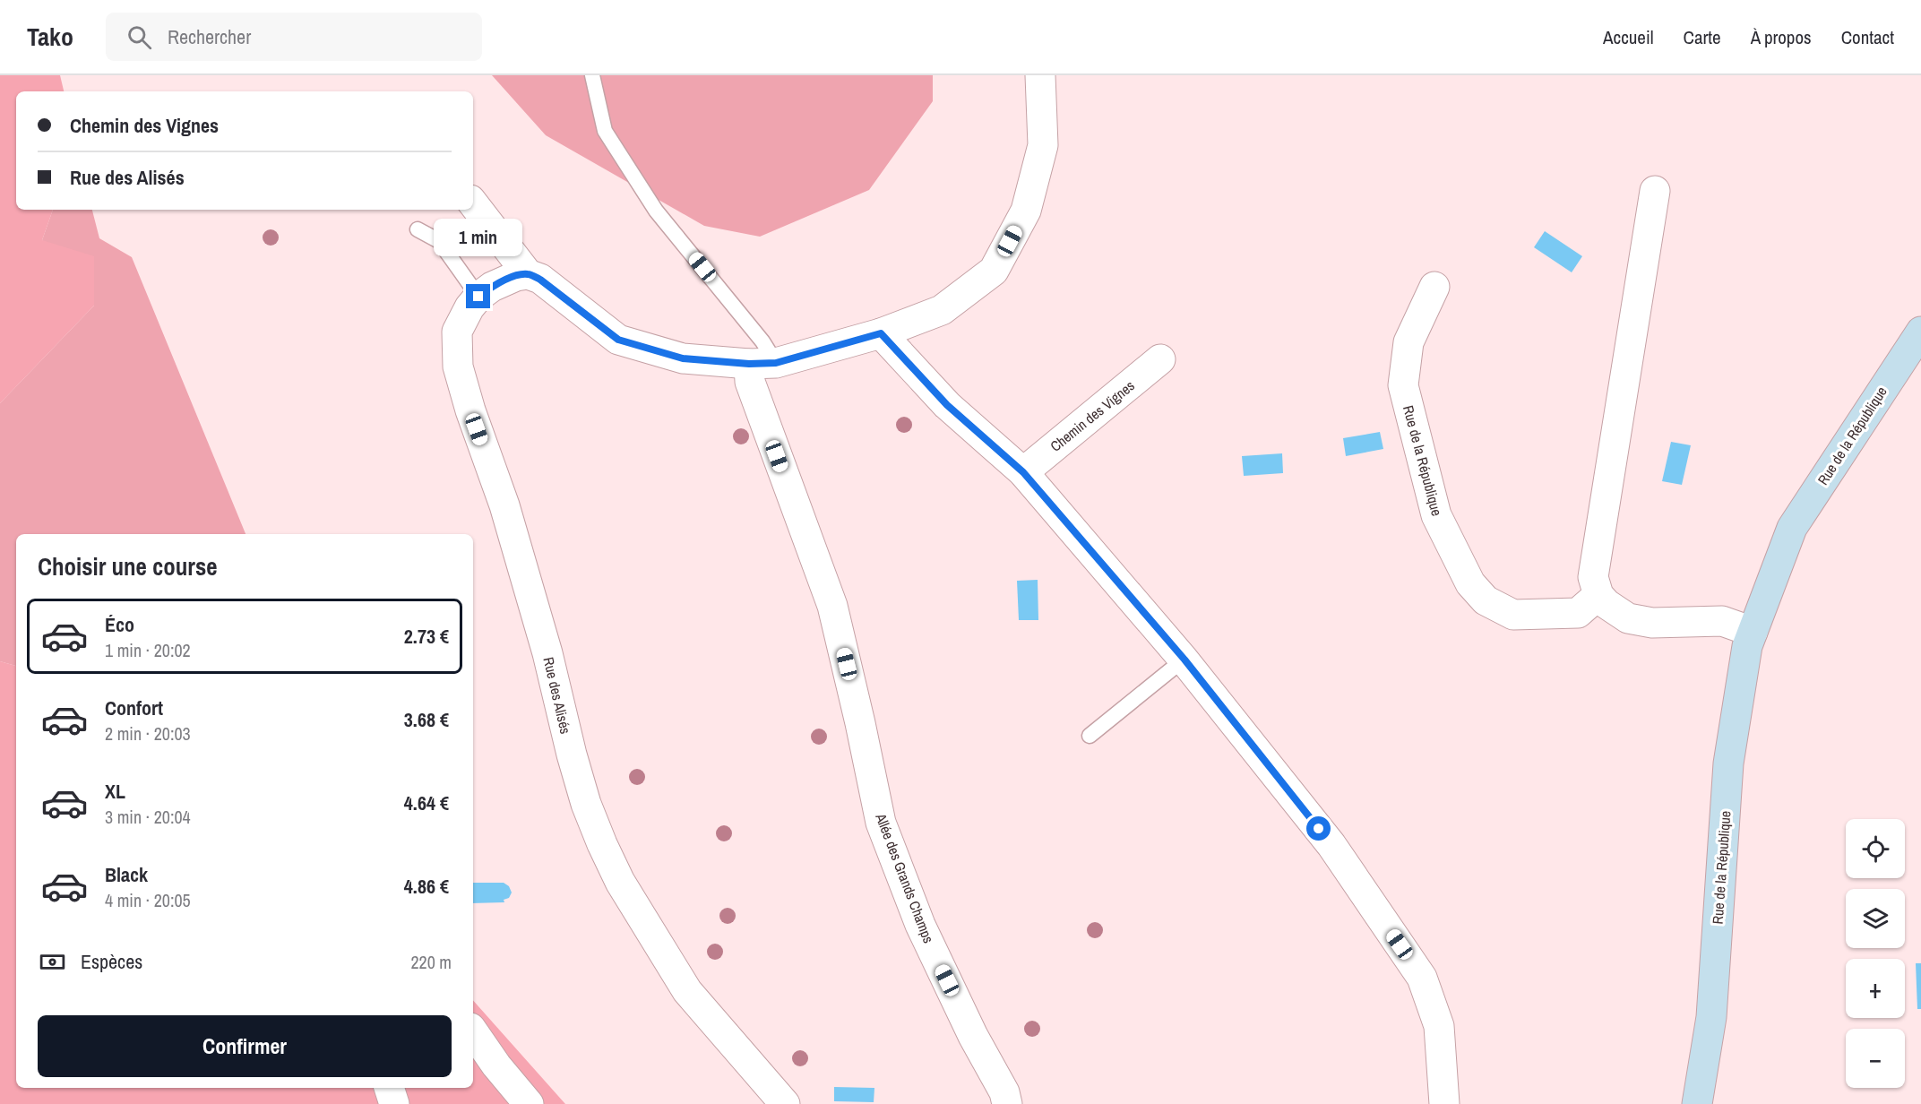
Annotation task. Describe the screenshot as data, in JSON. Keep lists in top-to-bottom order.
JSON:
{
  "streets": {
    "street": [
      "Chemin des Vignes",
      "Rue de la République",
      "Rue des Alisés",
      "Allée des Grands Champs"
    ]
  },
  "page": {
    "header": "Tako",
    "search": "Rechercher",
    "nav": [
      "Accueil",
      "Carte",
      "À propos",
      "Contact"
    ],
    "banner": ["Chemin des Vignes", "Rue des Alisés"],
    "bubble": "1 min",
    "heading": "Choisir une course",
    "list": [
      {
        "name": "Éco",
        "note": "1 min · 20:02",
        "value": "2.73 €"
      },
      {
        "name": "Confort",
        "note": "2 min · 20:03",
        "value": "3.68 €"
      },
      {
        "name": "XL",
        "note": "3 min · 20:04",
        "value": "4.64 €"
      },
      {
        "name": "Black",
        "note": "4 min · 20:05",
        "value": "4.86 €"
      }
    ],
    "map_buttons": ["+", "−"],
    "pay": ["Espèces", "220 m"],
    "buttons": "Confirmer"
  }
}
